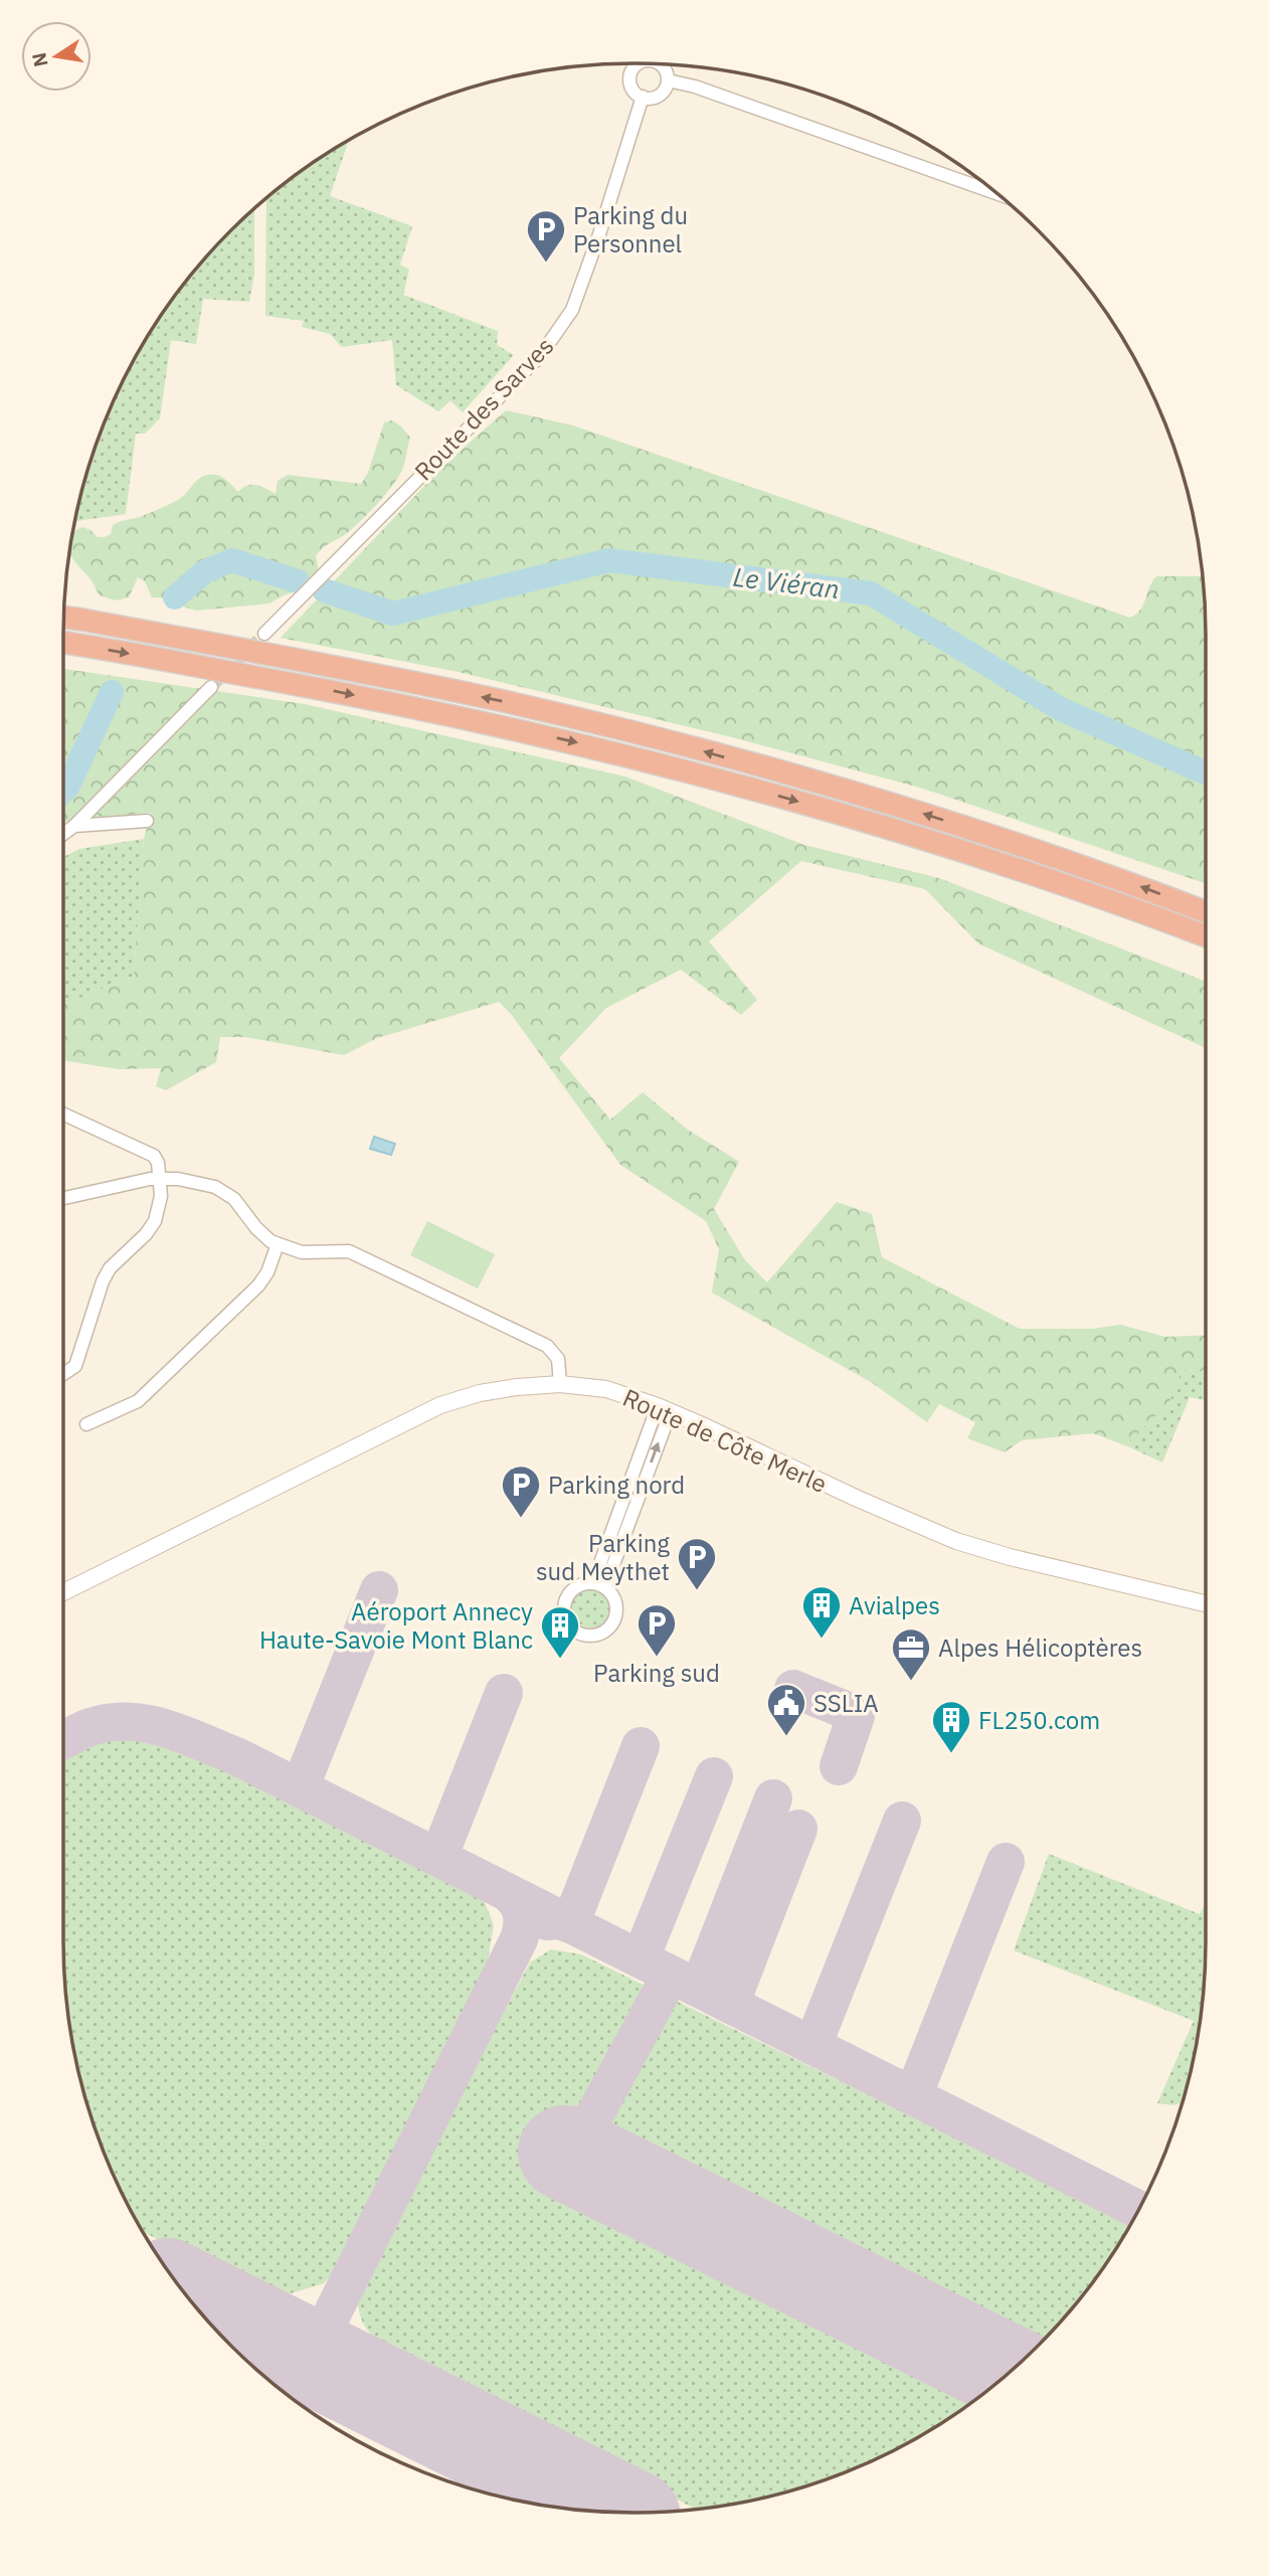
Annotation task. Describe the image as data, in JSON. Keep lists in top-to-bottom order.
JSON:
{
  "streets": {
    "main road": ["Route de Côte Merle"],
    "street": ["Route des Sarves"]
  },
  "water": ["Le Viéran"],
  "places": {
    "parking": [
      "Parking du Personnel",
      "Parking nord",
      "Parking sud Meythet",
      "Parking sud"
    ],
    "building": ["Avialpes", "Aéroport Annecy Haute-Savoie Mont Blanc", "FL250.com"],
    "office": ["Alpes Hélicoptères"],
    "public building": ["SSLIA"]
  },
  "north": "left"
}
